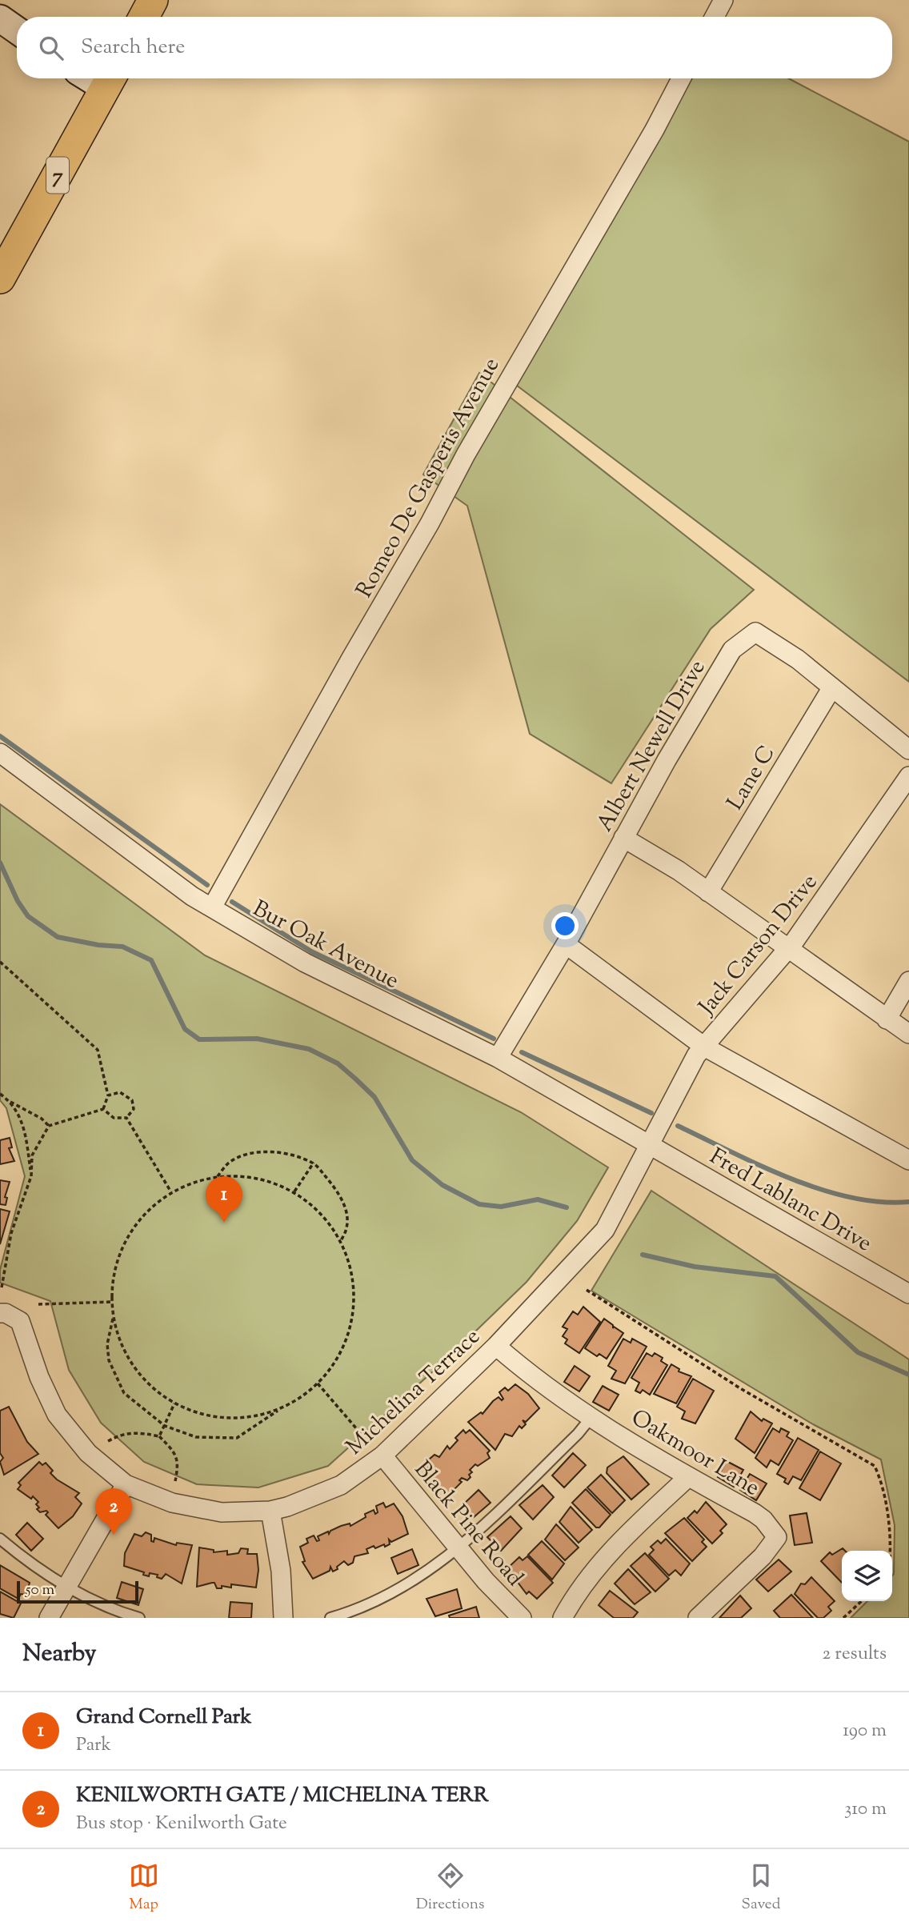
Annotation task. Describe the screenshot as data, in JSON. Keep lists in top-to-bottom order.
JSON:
{
  "streets": {
    "main road": ["7"],
    "street": [
      "Romeo De Gasperis Avenue",
      "Albert Newell Drive",
      "Lane C",
      "Bur Oak Avenue",
      "Jack Carson Drive",
      "Fred Lablanc Drive",
      "Michelina Terrace",
      "Oakmoor Lane",
      "Black Pine Road"
    ]
  },
  "crossings": [
    ["Romeo De Gasperis Avenue", "Bur Oak Avenue"],
    ["Albert Newell Drive", "Lane C"],
    ["Albert Newell Drive", "Bur Oak Avenue"],
    ["Bur Oak Avenue", "Jack Carson Drive"],
    ["Bur Oak Avenue", "Fred Lablanc Drive"],
    ["Bur Oak Avenue", "Michelina Terrace"],
    ["Jack Carson Drive", "Fred Lablanc Drive"],
    ["Jack Carson Drive", "Michelina Terrace"],
    ["Fred Lablanc Drive", "Michelina Terrace"],
    ["Michelina Terrace", "Oakmoor Lane"],
    ["Michelina Terrace", "Black Pine Road"]
  ],
  "scale_bar": "50 m",
  "page": {
    "search": "Search here",
    "pins": ["1", "2"],
    "scale": "50 m",
    "heading": ["Nearby", "2 results"],
    "list": [
      {
        "mark": "1",
        "name": "Grand Cornell Park",
        "note": "Park",
        "value": "190 m"
      },
      {
        "mark": "2",
        "name": "KENILWORTH GATE / MICHELINA TERR",
        "note": "Bus stop · Kenilworth Gate",
        "value": "310 m"
      }
    ],
    "nav": ["Map", "Directions", "Saved"]
  }
}
